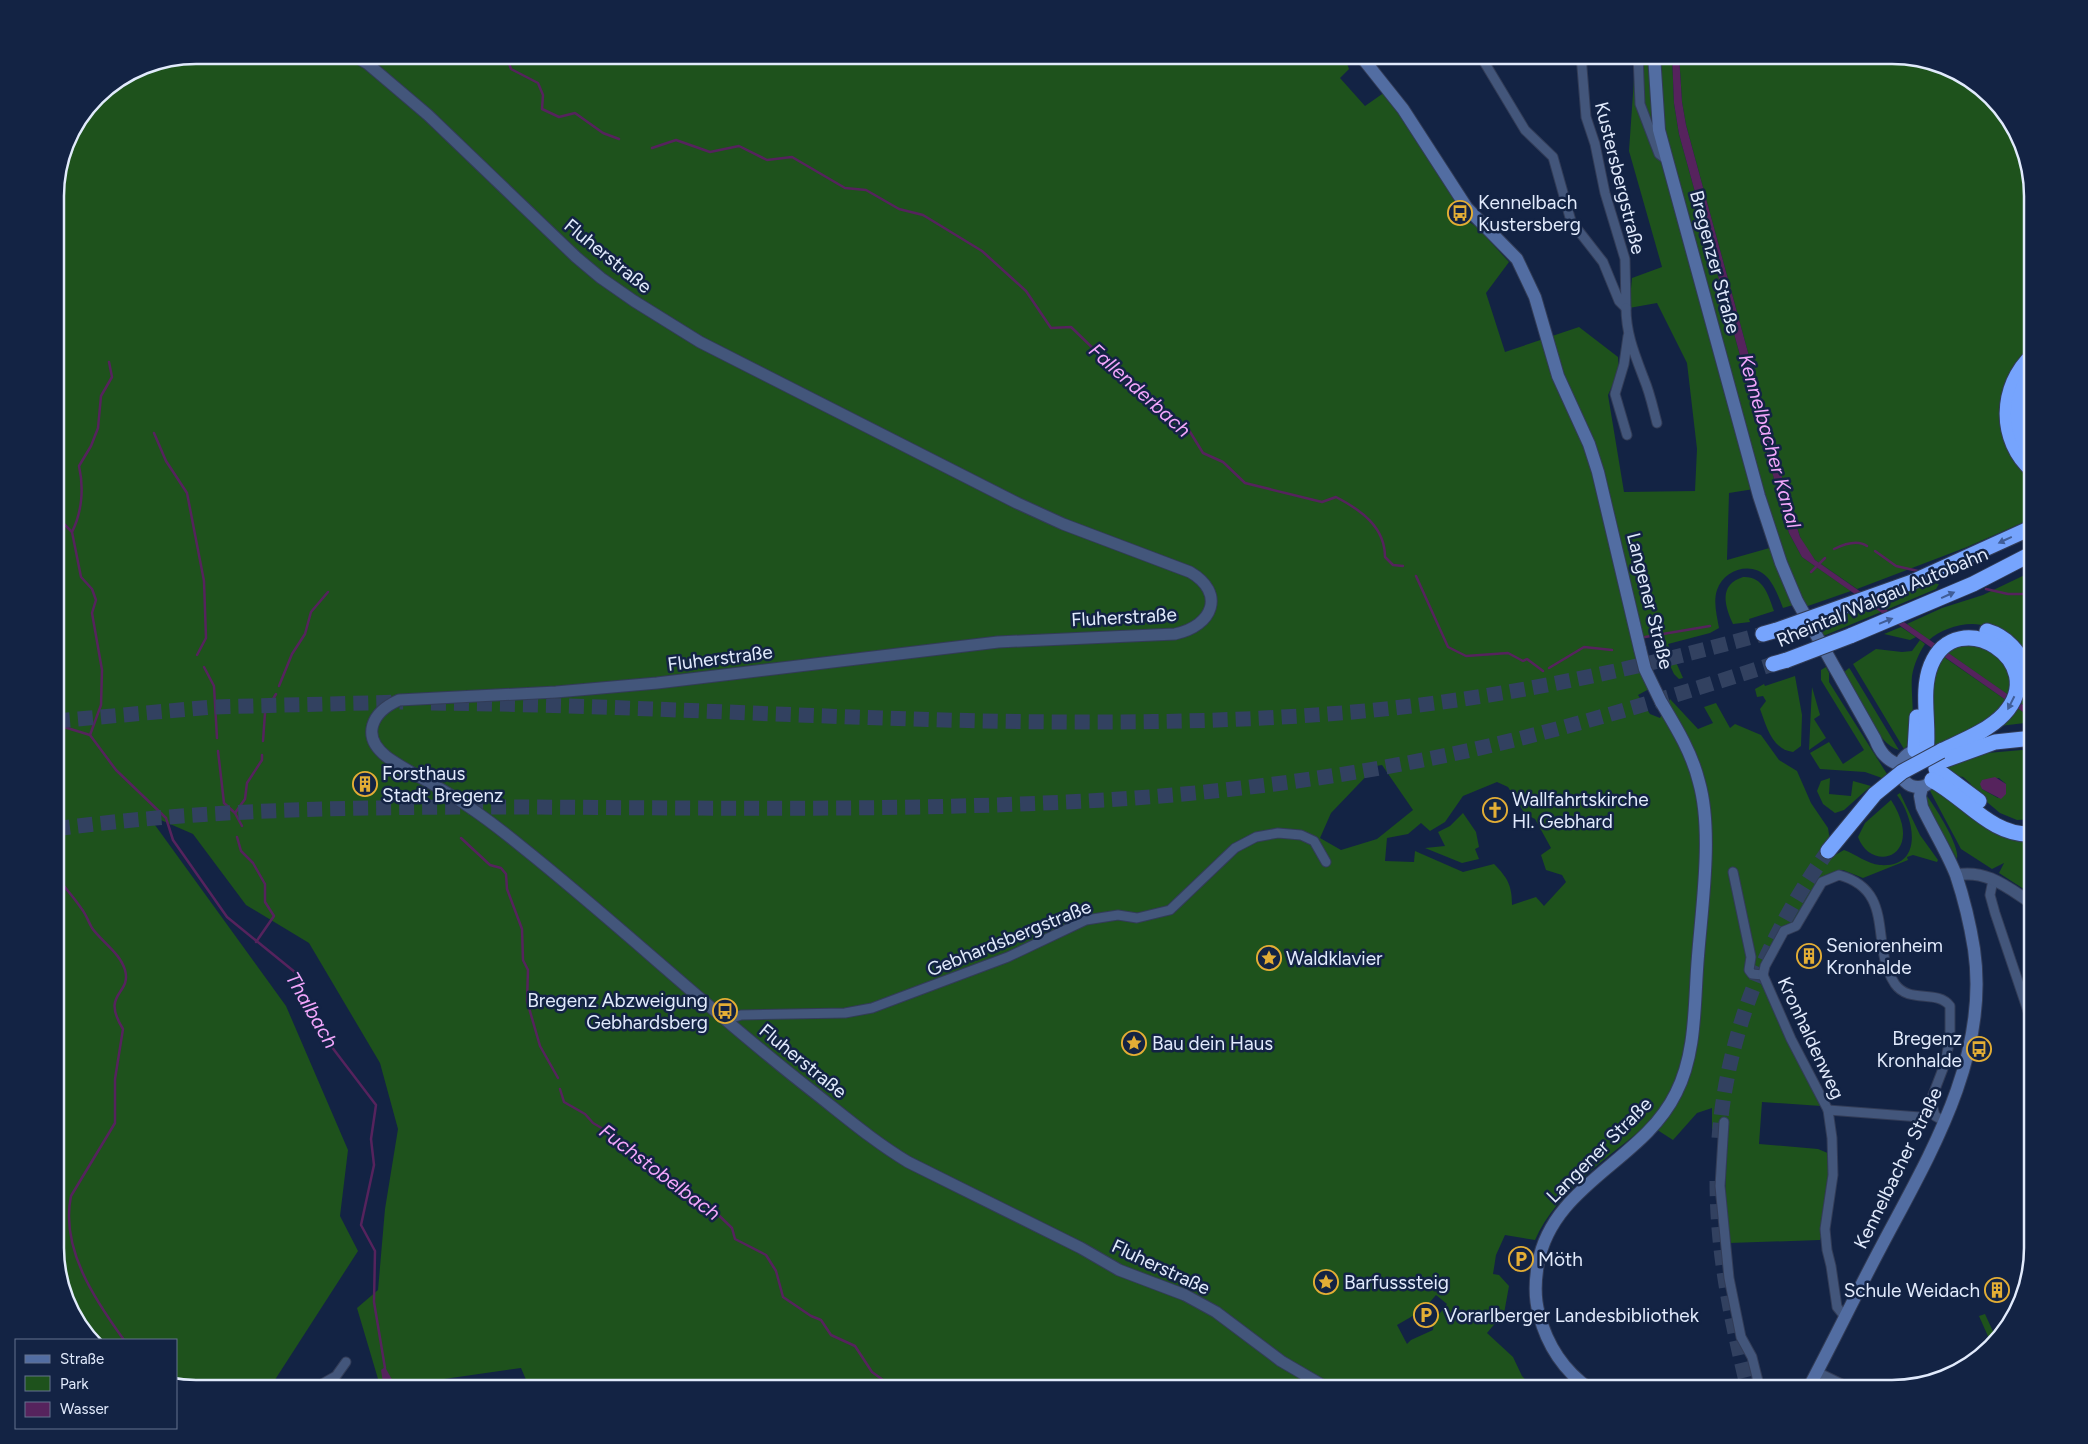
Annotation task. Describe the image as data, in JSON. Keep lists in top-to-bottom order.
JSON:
{
  "streets": {
    "highway": ["Rheintal/Walgau Autobahn"],
    "main road": ["Bregenzer Straße", "Langener Straße", "Kennelbacher Straße"],
    "street": [
      "Kustersbergstraße",
      "Fluherstraße",
      "Gebhardsbergstraße",
      "Kronhaldenweg"
    ]
  },
  "crossings": [
    ["Fluherstraße", "Gebhardsbergstraße"],
    ["Bregenzer Straße", "Kennelbacher Straße"],
    ["Kronhaldenweg", "Kennelbacher Straße"]
  ],
  "water": [
    "Fallenderbach",
    "Kennelbacher Kanal",
    "Thalbach",
    "Fuchstobelbach"
  ],
  "places": {
    "bus stop": ["Kennelbach Kustersberg", "Bregenz Abzweigung Gebhardsberg", "Bregenz Kronhalde"],
    "building": ["Forsthaus Stadt Bregenz", "Seniorenheim Kronhalde", "Schule Weidach"],
    "church": ["Wallfahrtskirche Hl. Gebhard"],
    "place": ["Waldklavier", "Bau dein Haus", "Barfusssteig"],
    "parking": ["Möth", "Vorarlberger Landesbibliothek"]
  },
  "legend": ["Straße", "Park", "Wasser"]
}
